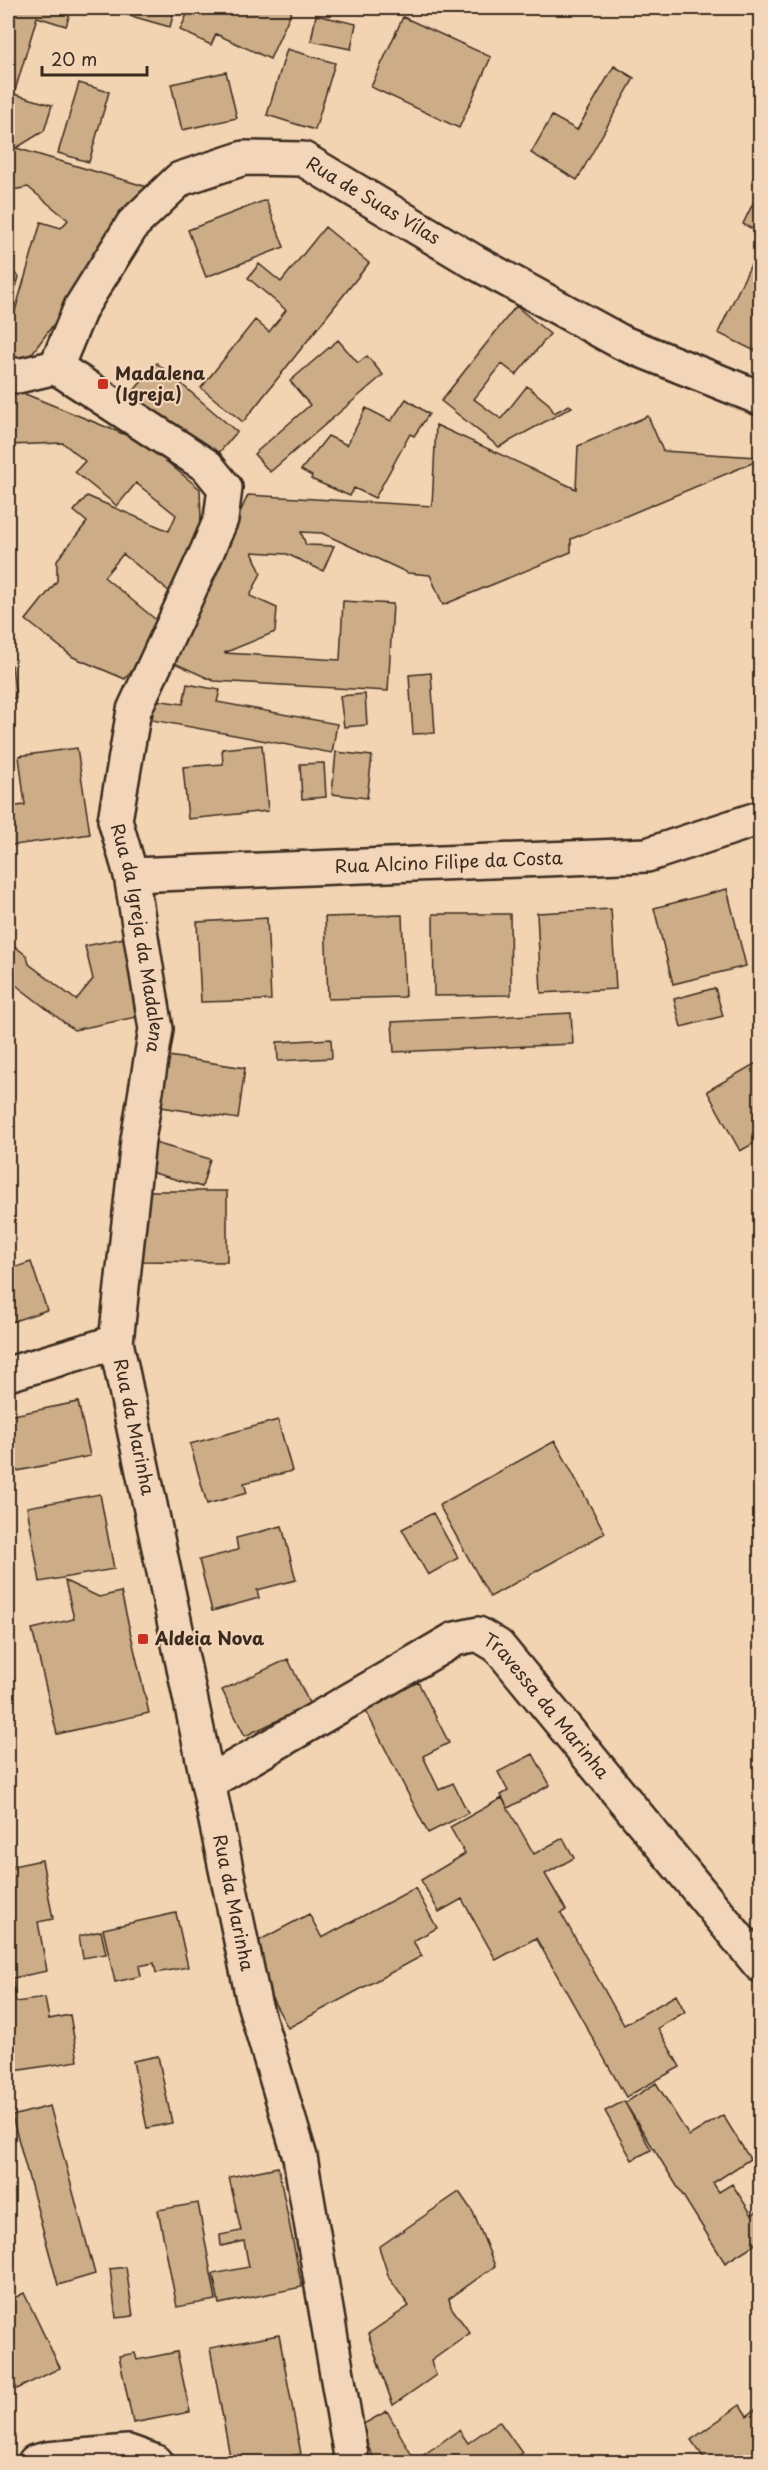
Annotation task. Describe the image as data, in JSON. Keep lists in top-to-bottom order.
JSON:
{
  "streets": {
    "street": [
      "Rua de Suas Vílas",
      "Rua Alcino Filipe da Costa",
      "Rua da Igreja da Madalena",
      "Rua da Marinha",
      "Travessa da Marinha"
    ]
  },
  "crossings": [
    ["Rua de Suas Vílas", "Rua da Igreja da Madalena"],
    ["Rua Alcino Filipe da Costa", "Rua da Igreja da Madalena"],
    ["Rua da Igreja da Madalena", "Rua da Marinha"],
    ["Rua da Marinha", "Travessa da Marinha"]
  ],
  "places": {
    "transit": ["Madalena (Igreja)", "Aldeia Nova"]
  },
  "scale_bar": "20 m"
}
